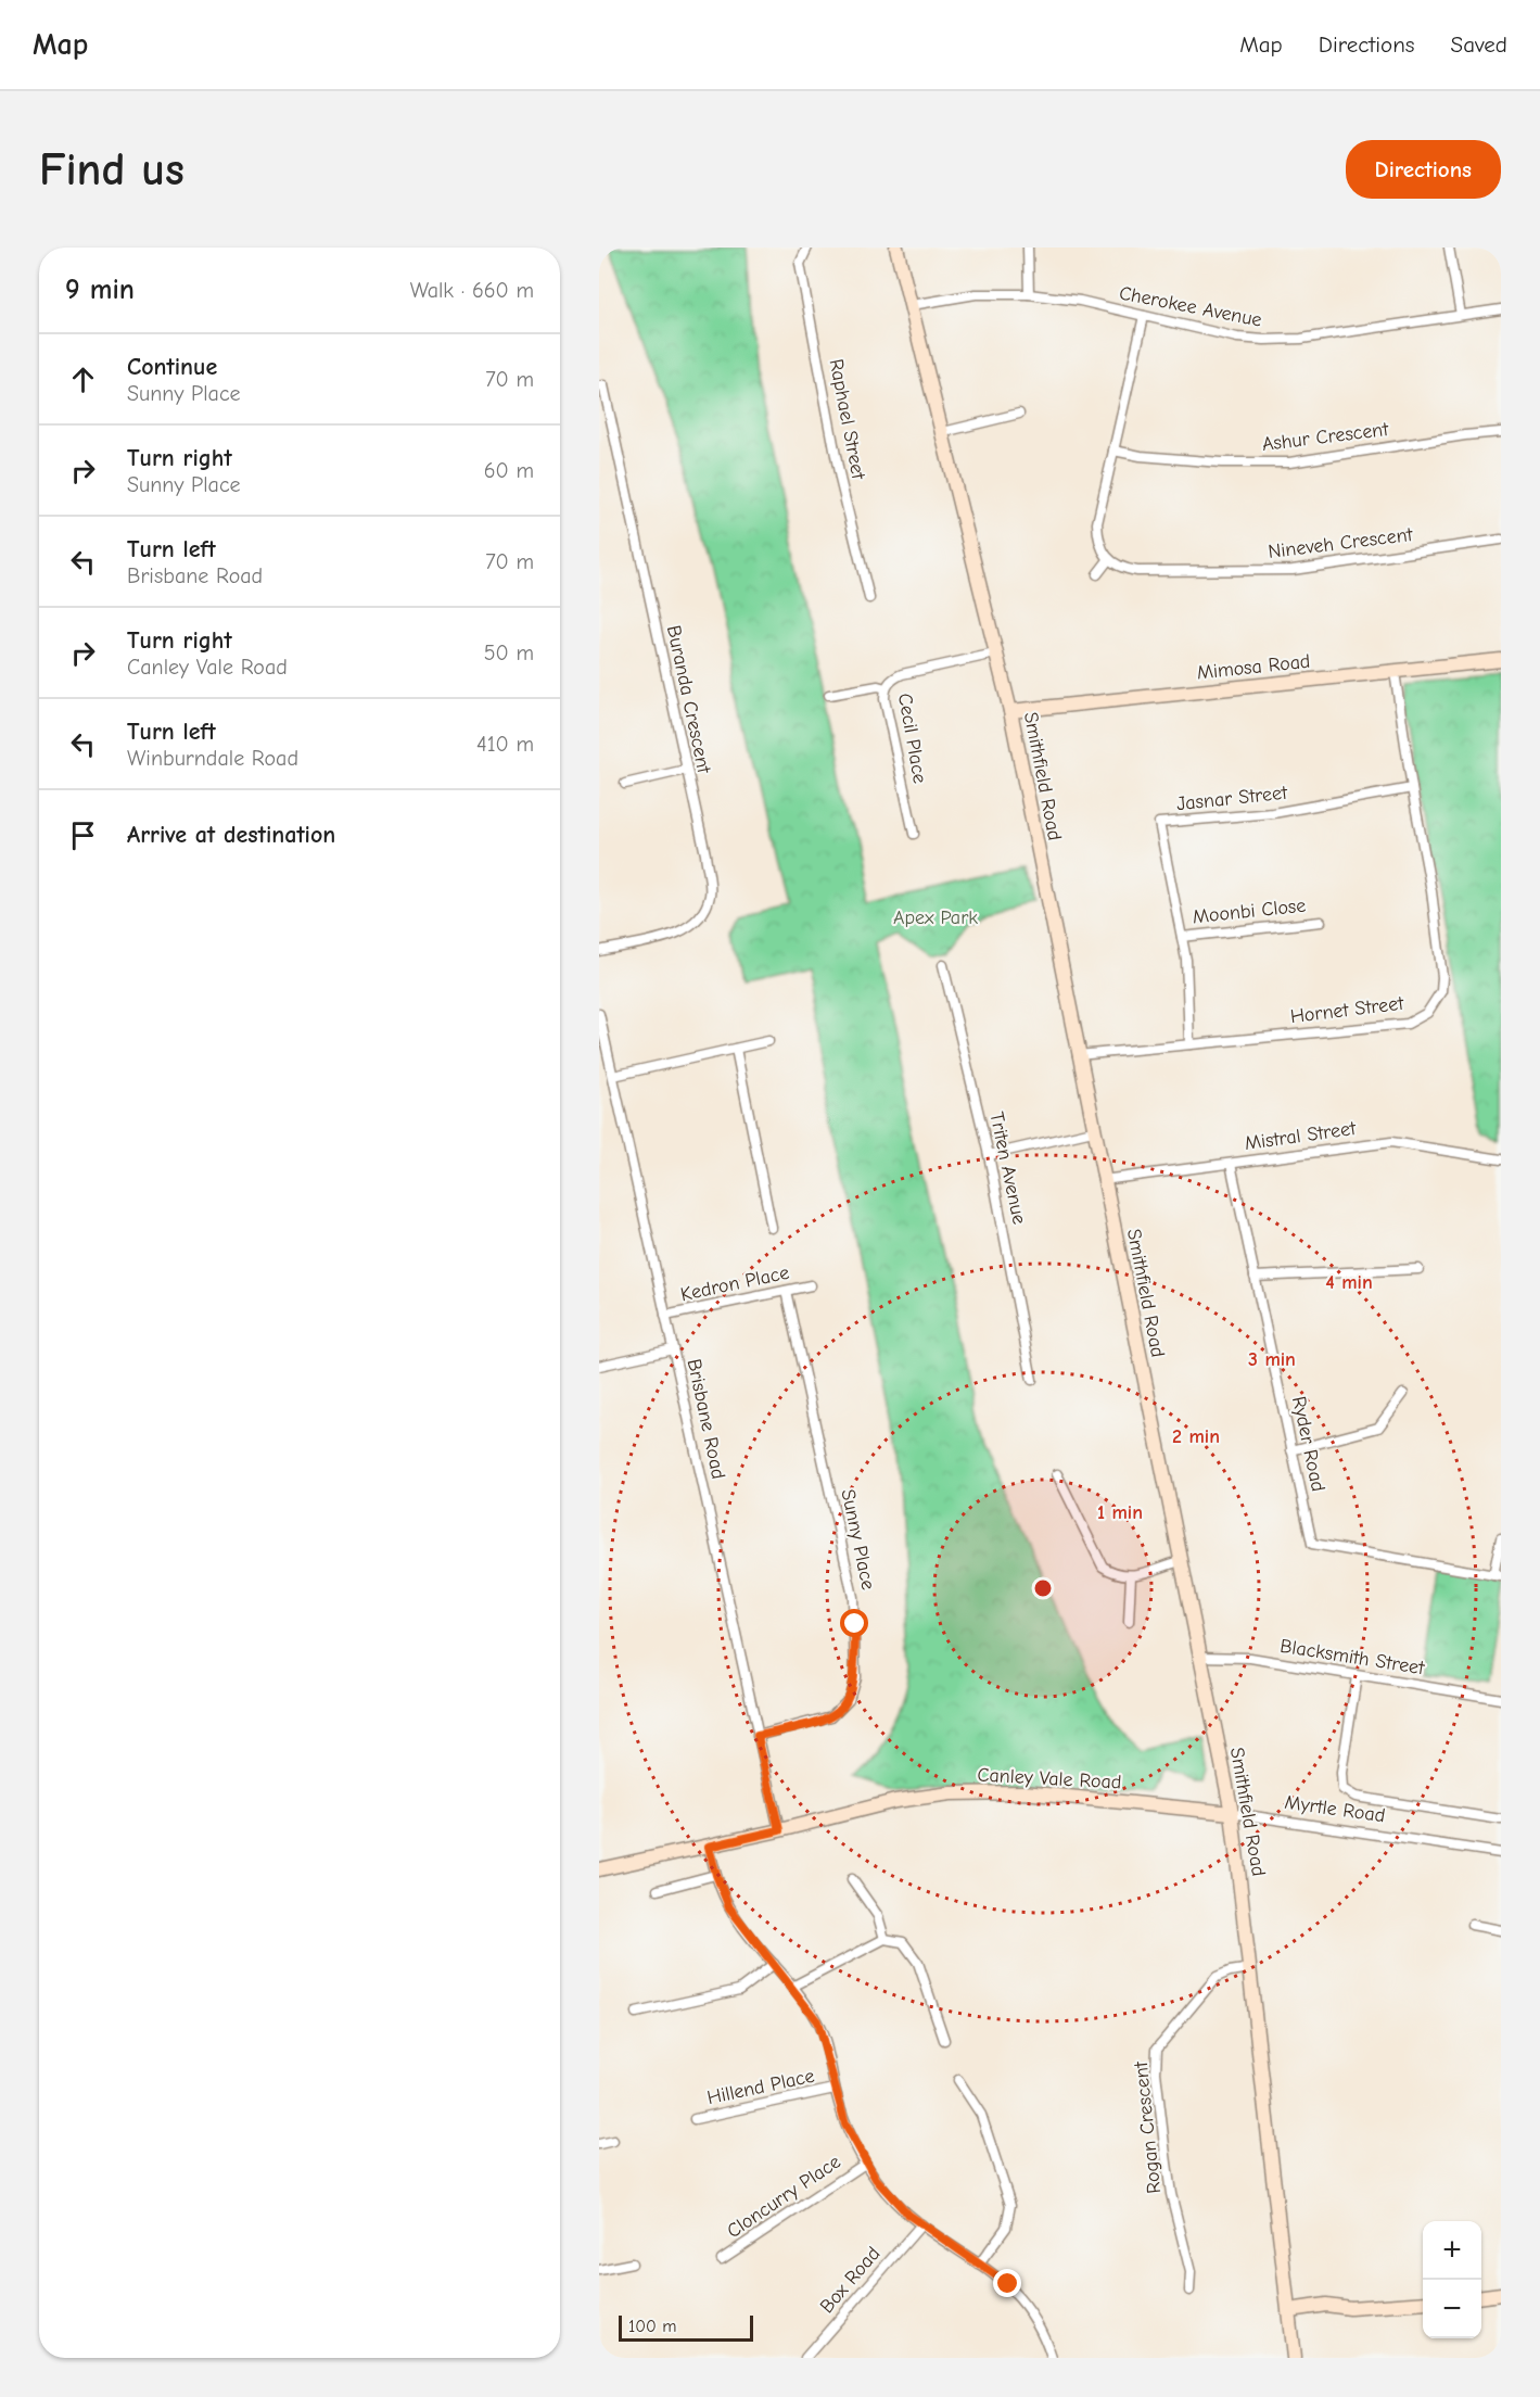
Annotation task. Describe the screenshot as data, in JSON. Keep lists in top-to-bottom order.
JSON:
{
  "streets": {
    "main road": ["Mimosa Road", "Smithfield Road", "Canley Vale Road"],
    "street": [
      "Cherokee Avenue",
      "Raphael Street",
      "Ashur Crescent",
      "Nineveh Crescent",
      "Buranda Crescent",
      "Cecil Place",
      "Jasnar Street",
      "Moonbi Close",
      "Hornet Street",
      "Mistral Street",
      "Triten Avenue",
      "Kedron Place",
      "Brisbane Road",
      "Ryder Road",
      "Sunny Place",
      "Blacksmith Street",
      "Myrtle Road",
      "Hillend Place",
      "Rogan Crescent",
      "Cloncurry Place",
      "Box Road"
    ]
  },
  "crossings": [
    ["Cherokee Avenue", "Smithfield Road"],
    ["Mimosa Road", "Smithfield Road"],
    ["Mimosa Road", "Hornet Street"],
    ["Cecil Place", "Smithfield Road"],
    ["Smithfield Road", "Hornet Street"],
    ["Smithfield Road", "Mistral Street"],
    ["Smithfield Road", "Blacksmith Street"],
    ["Smithfield Road", "Canley Vale Road"],
    ["Smithfield Road", "Myrtle Road"],
    ["Smithfield Road", "Rogan Crescent"],
    ["Jasnar Street", "Moonbi Close"],
    ["Jasnar Street", "Hornet Street"],
    ["Mistral Street", "Ryder Road"],
    ["Kedron Place", "Brisbane Road"],
    ["Kedron Place", "Sunny Place"],
    ["Brisbane Road", "Sunny Place"],
    ["Brisbane Road", "Canley Vale Road"],
    ["Canley Vale Road", "Myrtle Road"]
  ],
  "parks": ["Apex Park"],
  "scale_bar": "100 m",
  "page": {
    "header": "Map",
    "nav": ["Map", "Directions", "Saved"],
    "buttons": "Directions",
    "title": "Find us",
    "heading": ["9 min", "Walk · 660 m"],
    "list": [
      ["Continue", "Sunny Place", "70 m"],
      ["Turn right", "Sunny Place", "60 m"],
      ["Turn left", "Brisbane Road", "70 m"],
      ["Turn right", "Canley Vale Road", "50 m"],
      ["Turn left", "Winburndale Road", "410 m"],
      "Arrive at destination"
    ],
    "map_buttons": ["+", "−"],
    "scale": "100 m"
  },
  "rings": [
    "4 min",
    "3 min",
    "2 min",
    "1 min"
  ]
}
